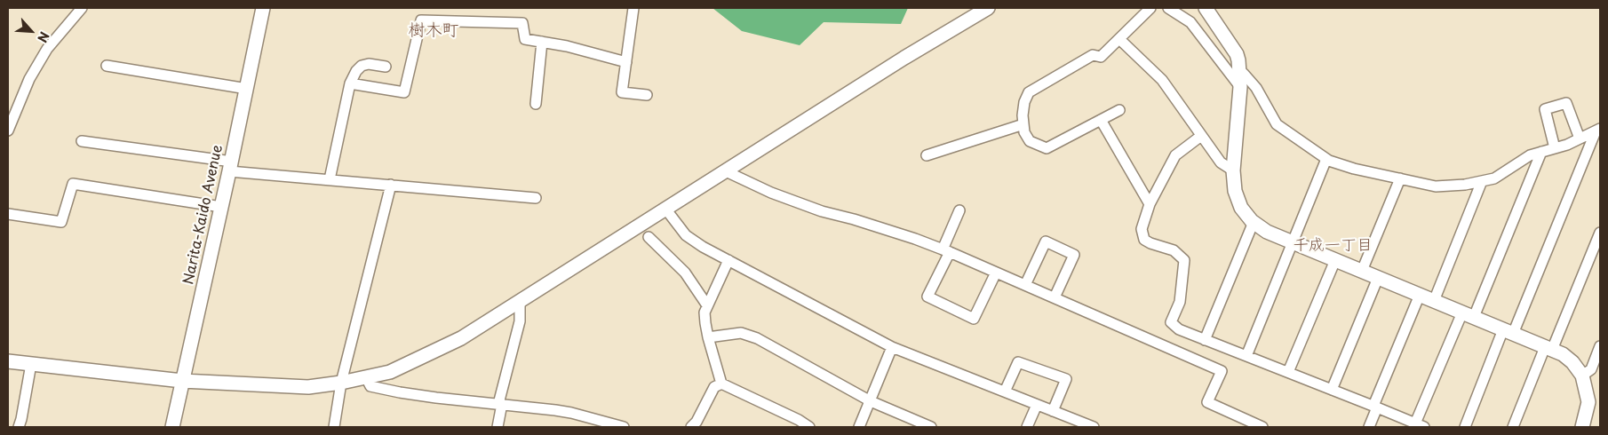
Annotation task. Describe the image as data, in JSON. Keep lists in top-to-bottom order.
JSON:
{
  "streets": {
    "street": ["Narita-Kaido Avenue"]
  },
  "districts": ["樹木町", "千成一丁目"],
  "north": "bottom right"
}
